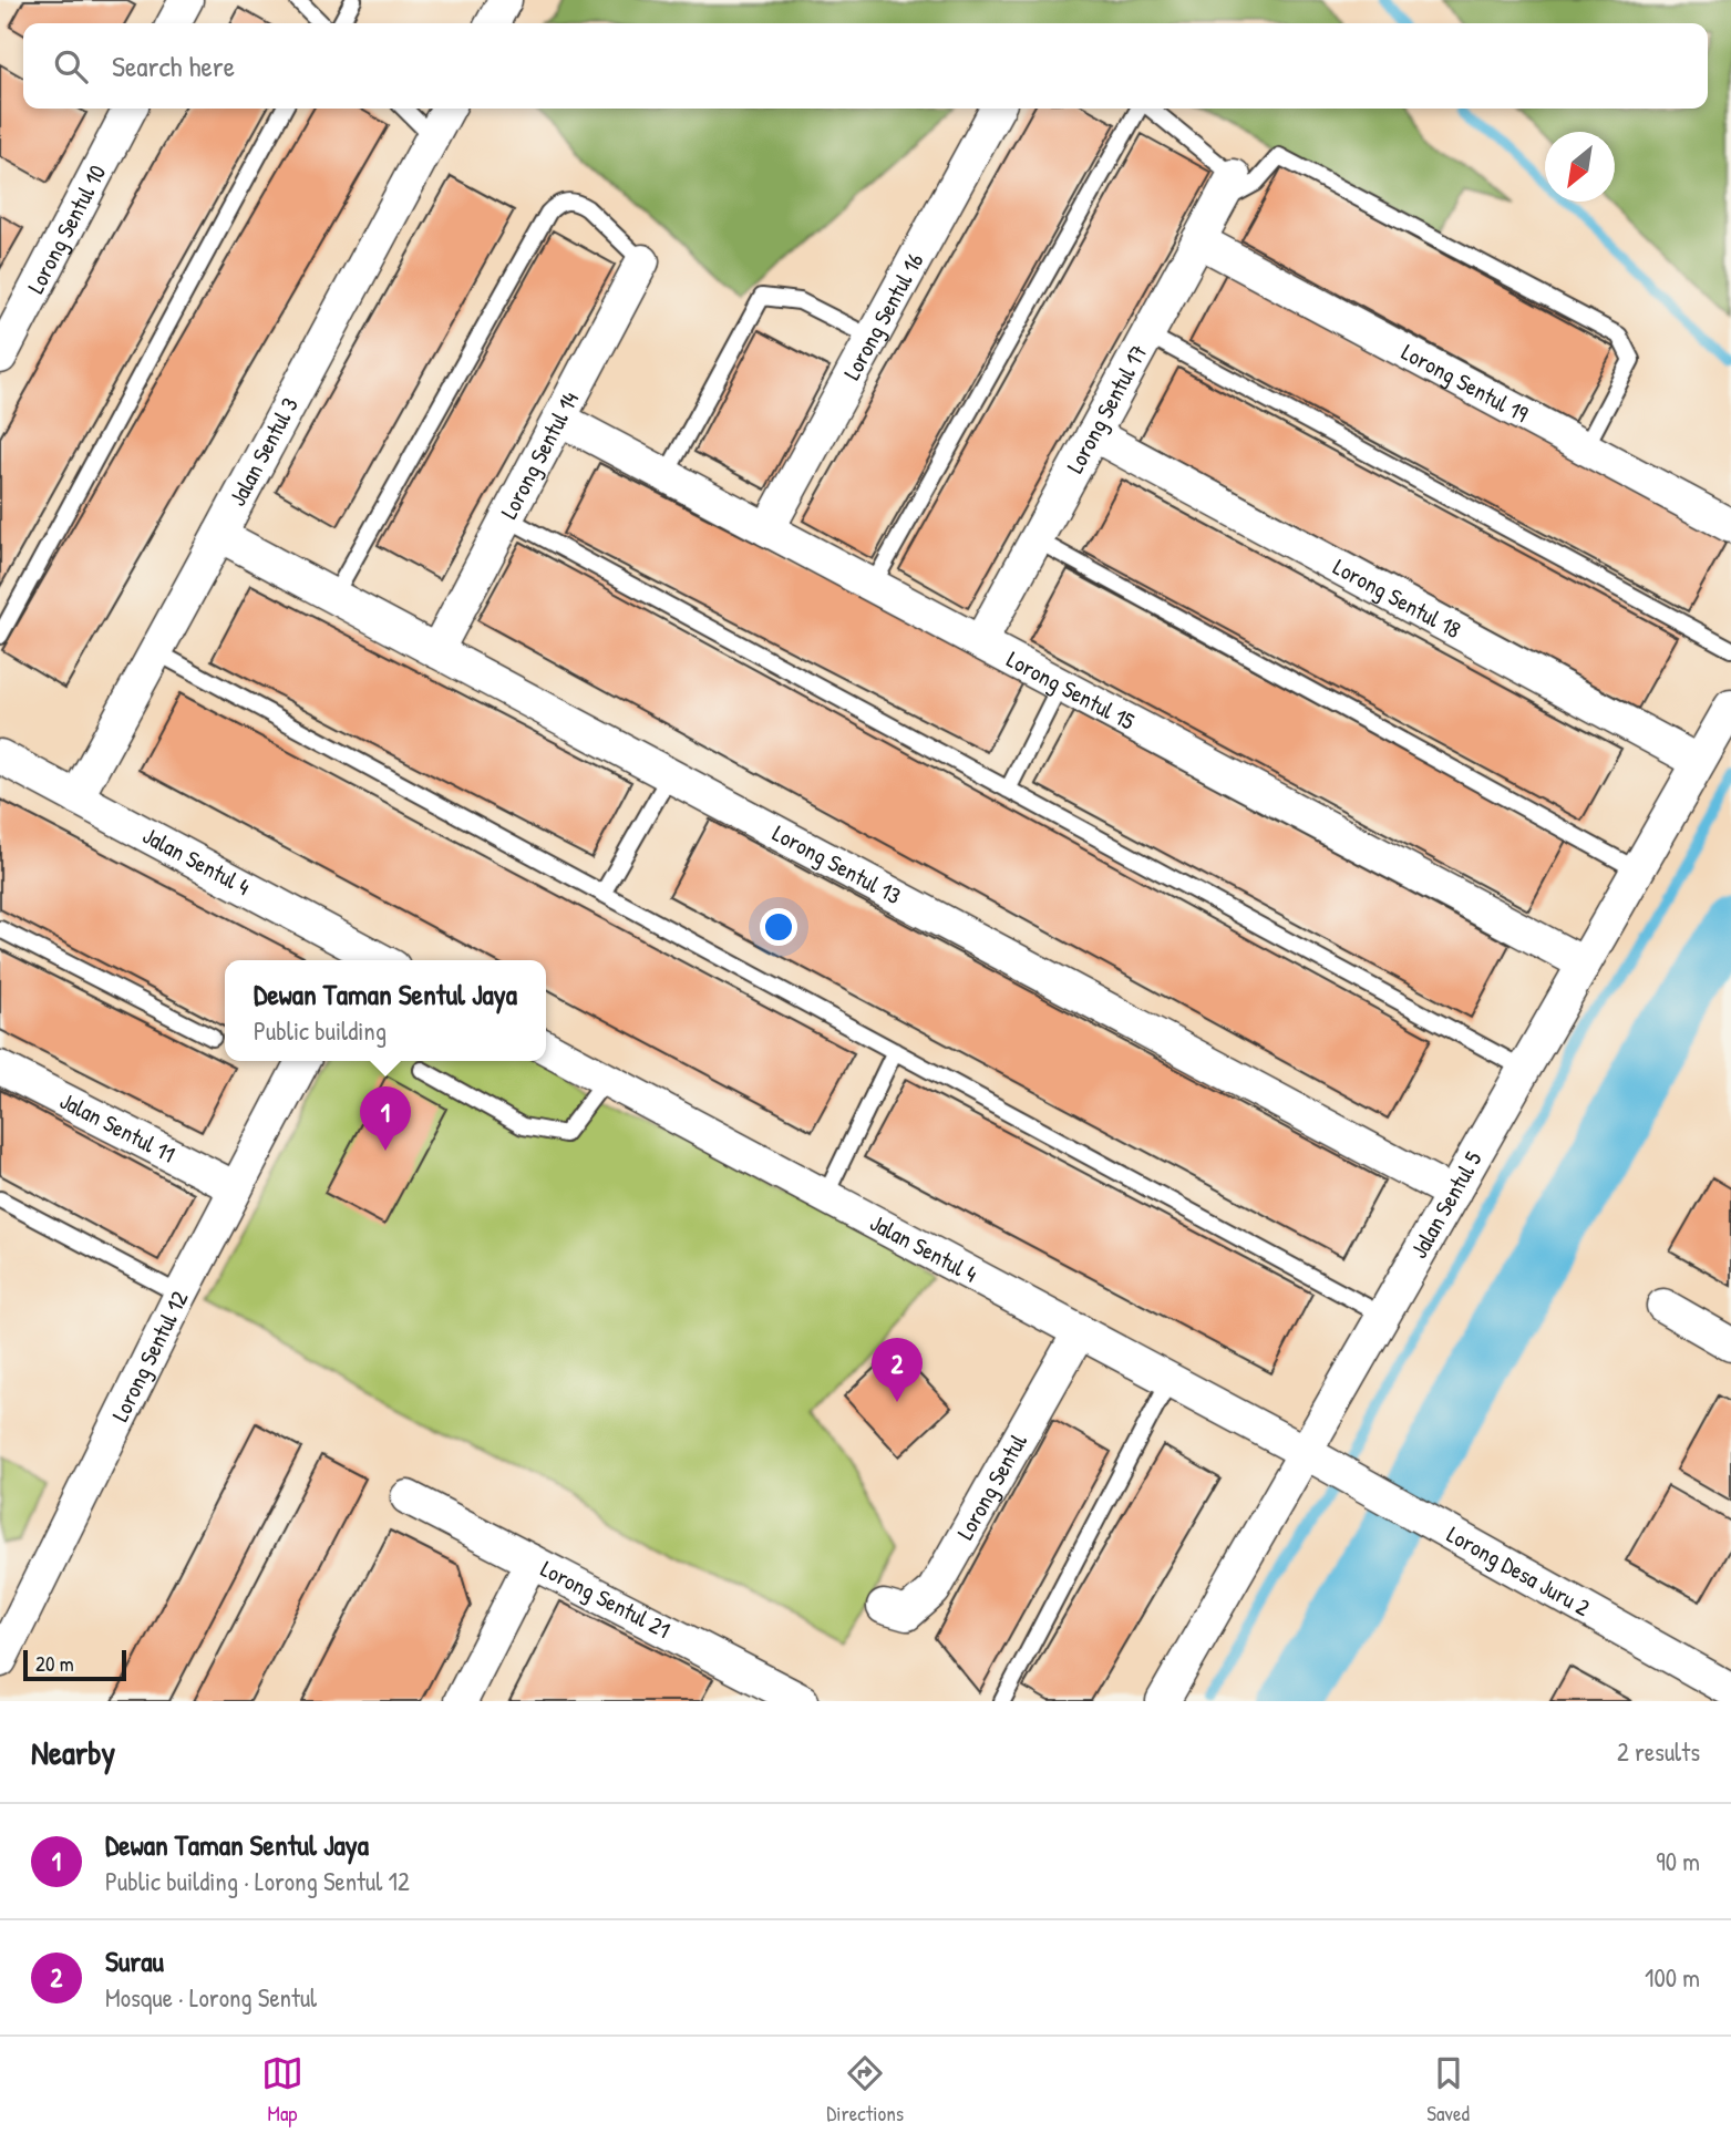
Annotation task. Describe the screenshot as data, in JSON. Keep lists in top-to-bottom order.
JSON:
{
  "streets": {
    "street": [
      "Lorong Sentul 10",
      "Lorong Sentul 16",
      "Lorong Sentul 19",
      "Lorong Sentul 17",
      "Jalan Sentul 3",
      "Lorong Sentul 14",
      "Lorong Sentul 18",
      "Lorong Sentul 15",
      "Jalan Sentul 4",
      "Lorong Sentul 13",
      "Jalan Sentul 11",
      "Jalan Sentul 5",
      "Lorong Sentul 12",
      "Lorong Sentul",
      "Lorong Desa Juru 2",
      "Lorong Sentul 21"
    ]
  },
  "crossings": [
    ["Lorong Sentul 16", "Lorong Sentul 15"],
    ["Lorong Sentul 19", "Lorong Sentul 17"],
    ["Lorong Sentul 17", "Lorong Sentul 18"],
    ["Lorong Sentul 17", "Lorong Sentul 15"],
    ["Jalan Sentul 3", "Jalan Sentul 4"],
    ["Jalan Sentul 3", "Lorong Sentul 13"],
    ["Lorong Sentul 14", "Lorong Sentul 15"],
    ["Lorong Sentul 14", "Lorong Sentul 13"],
    ["Lorong Sentul 18", "Jalan Sentul 5"],
    ["Lorong Sentul 15", "Jalan Sentul 5"],
    ["Jalan Sentul 4", "Jalan Sentul 5"],
    ["Jalan Sentul 4", "Lorong Sentul"],
    ["Jalan Sentul 4", "Lorong Desa Juru 2"],
    ["Lorong Sentul 13", "Jalan Sentul 5"],
    ["Jalan Sentul 11", "Lorong Sentul 12"],
    ["Jalan Sentul 5", "Lorong Desa Juru 2"]
  ],
  "scale_bar": "20 m",
  "north": "bottom left",
  "page": {
    "search": "Search here",
    "popup": ["Dewan Taman Sentul Jaya", "Public building"],
    "pins": ["1", "2"],
    "scale": "20 m",
    "heading": ["Nearby", "2 results"],
    "list": [
      {
        "mark": "1",
        "name": "Dewan Taman Sentul Jaya",
        "note": "Public building · Lorong Sentul 12",
        "value": "90 m"
      },
      {
        "mark": "2",
        "name": "Surau",
        "note": "Mosque · Lorong Sentul",
        "value": "100 m"
      }
    ],
    "nav": ["Map", "Directions", "Saved"]
  }
}
